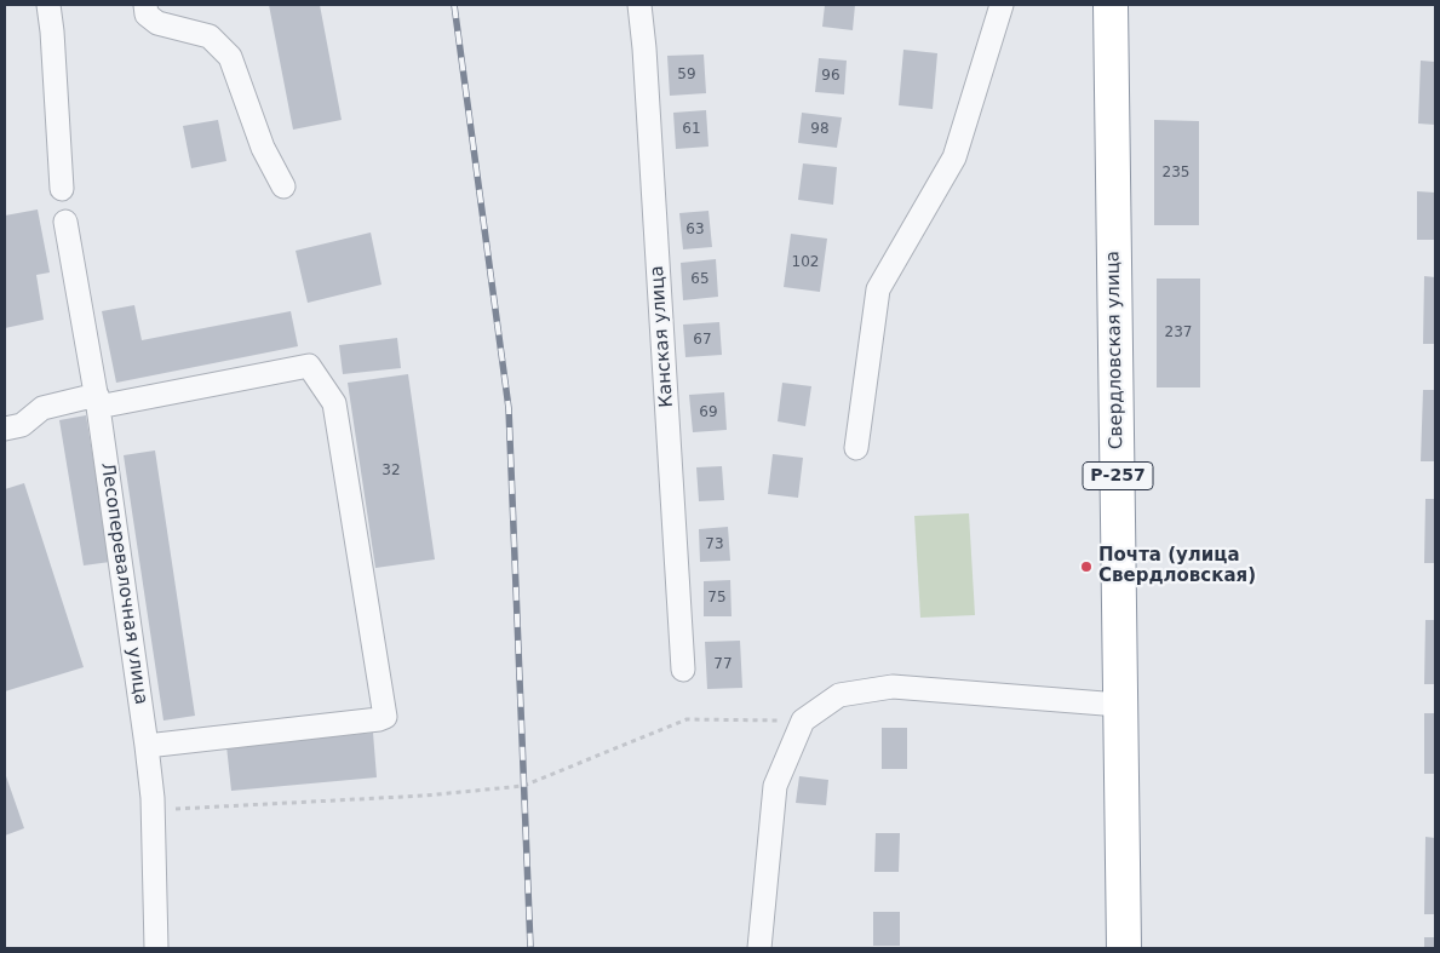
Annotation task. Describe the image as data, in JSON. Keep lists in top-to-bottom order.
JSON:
{
  "streets": {
    "highway": ["Свердловская улица", "Р-257"],
    "street": ["Канская улица", "Лесоперевалочная улица"]
  },
  "places": ["Почта (улица Свердловская)"],
  "house_numbers": [
    "59",
    "96",
    "61",
    "98",
    "235",
    "63",
    "102",
    "65",
    "237",
    "67",
    "69",
    "32",
    "73",
    "75",
    "77"
  ]
}
